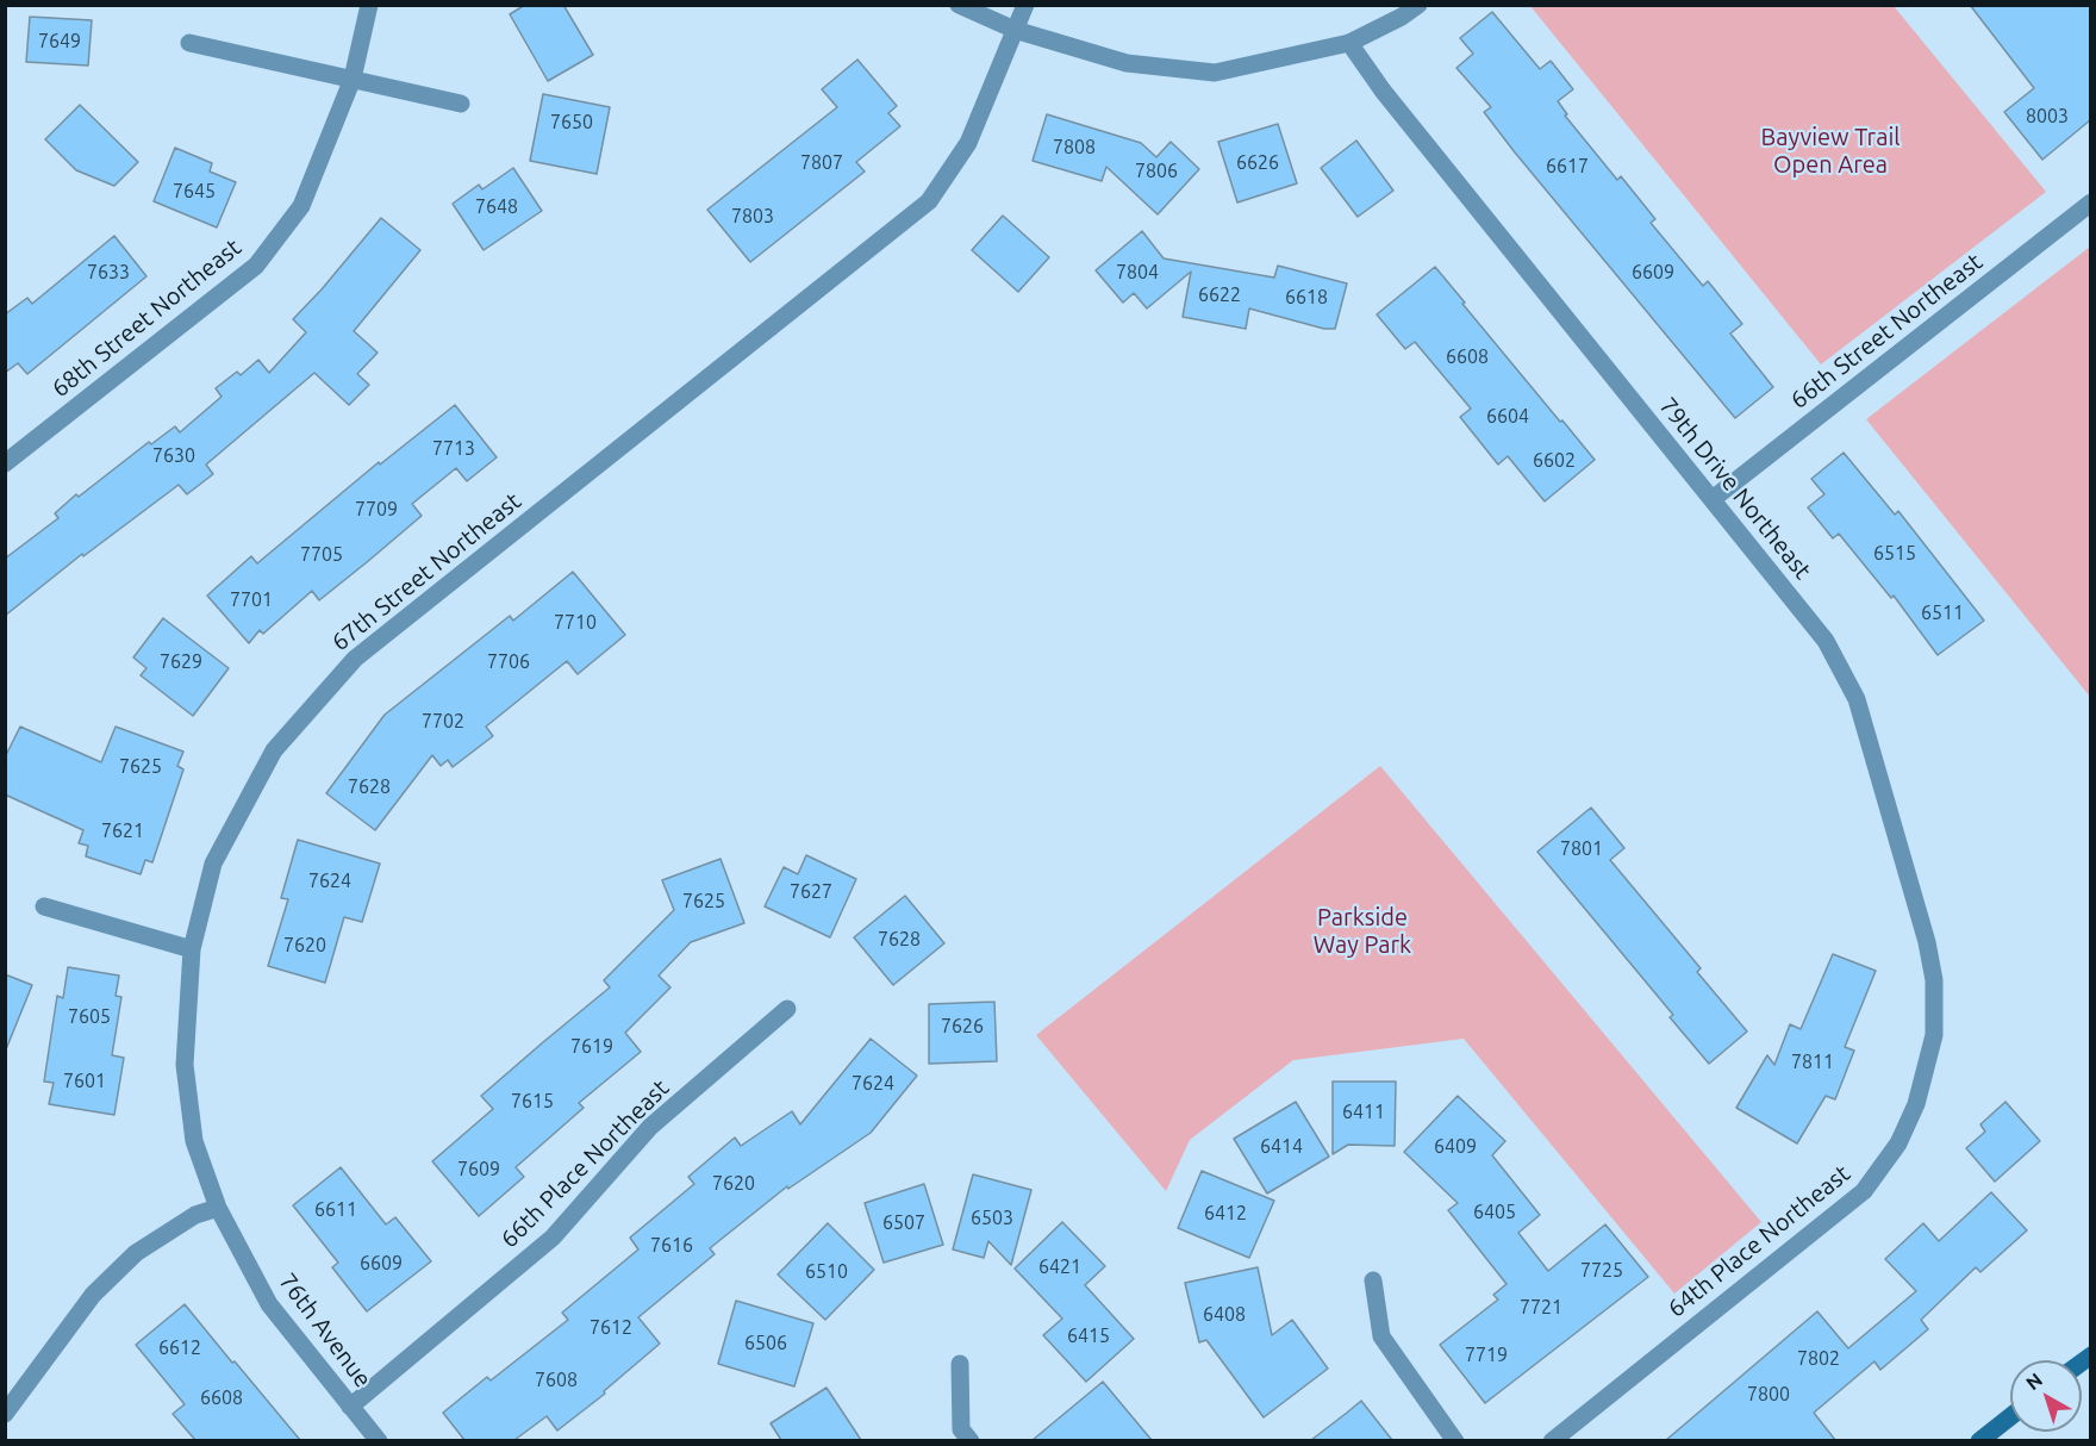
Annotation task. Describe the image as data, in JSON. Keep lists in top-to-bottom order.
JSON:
{
  "streets": {
    "street": [
      "68th Street Northeast",
      "66th Street Northeast",
      "79th Drive Northeast",
      "67th Street Northeast",
      "66th Place Northeast",
      "64th Place Northeast",
      "76th Avenue"
    ]
  },
  "crossings": [
    ["66th Street Northeast", "79th Drive Northeast"],
    ["79th Drive Northeast", "64th Place Northeast"],
    ["67th Street Northeast", "76th Avenue"],
    ["66th Place Northeast", "76th Avenue"]
  ],
  "parks": ["Bayview Trail Open Area", "Parkside Way Park"],
  "house_numbers": [
    "7649",
    "8003",
    "7650",
    "7808",
    "7807",
    "6626",
    "6617",
    "7806",
    "7645",
    "7648",
    "7803",
    "7633",
    "7804",
    "6609",
    "6622",
    "6618",
    "6608",
    "6604",
    "7713",
    "7630",
    "6602",
    "7709",
    "6515",
    "7705",
    "7701",
    "6511",
    "7710",
    "7629",
    "7706",
    "7702",
    "7625",
    "7628",
    "7621",
    "7801",
    "7624",
    "7627",
    "7625",
    "7628",
    "7620",
    "7605",
    "7626",
    "7619",
    "7811",
    "7601",
    "7624",
    "7615",
    "6411",
    "6414",
    "6409",
    "7609",
    "7620",
    "6611",
    "6405",
    "6412",
    "6503",
    "6507",
    "7616",
    "6609",
    "6421",
    "7725",
    "6510",
    "7721",
    "6408",
    "7612",
    "6415",
    "6506",
    "6612",
    "7719",
    "7802",
    "7608",
    "7800",
    "6608"
  ],
  "north": "top left"
}
